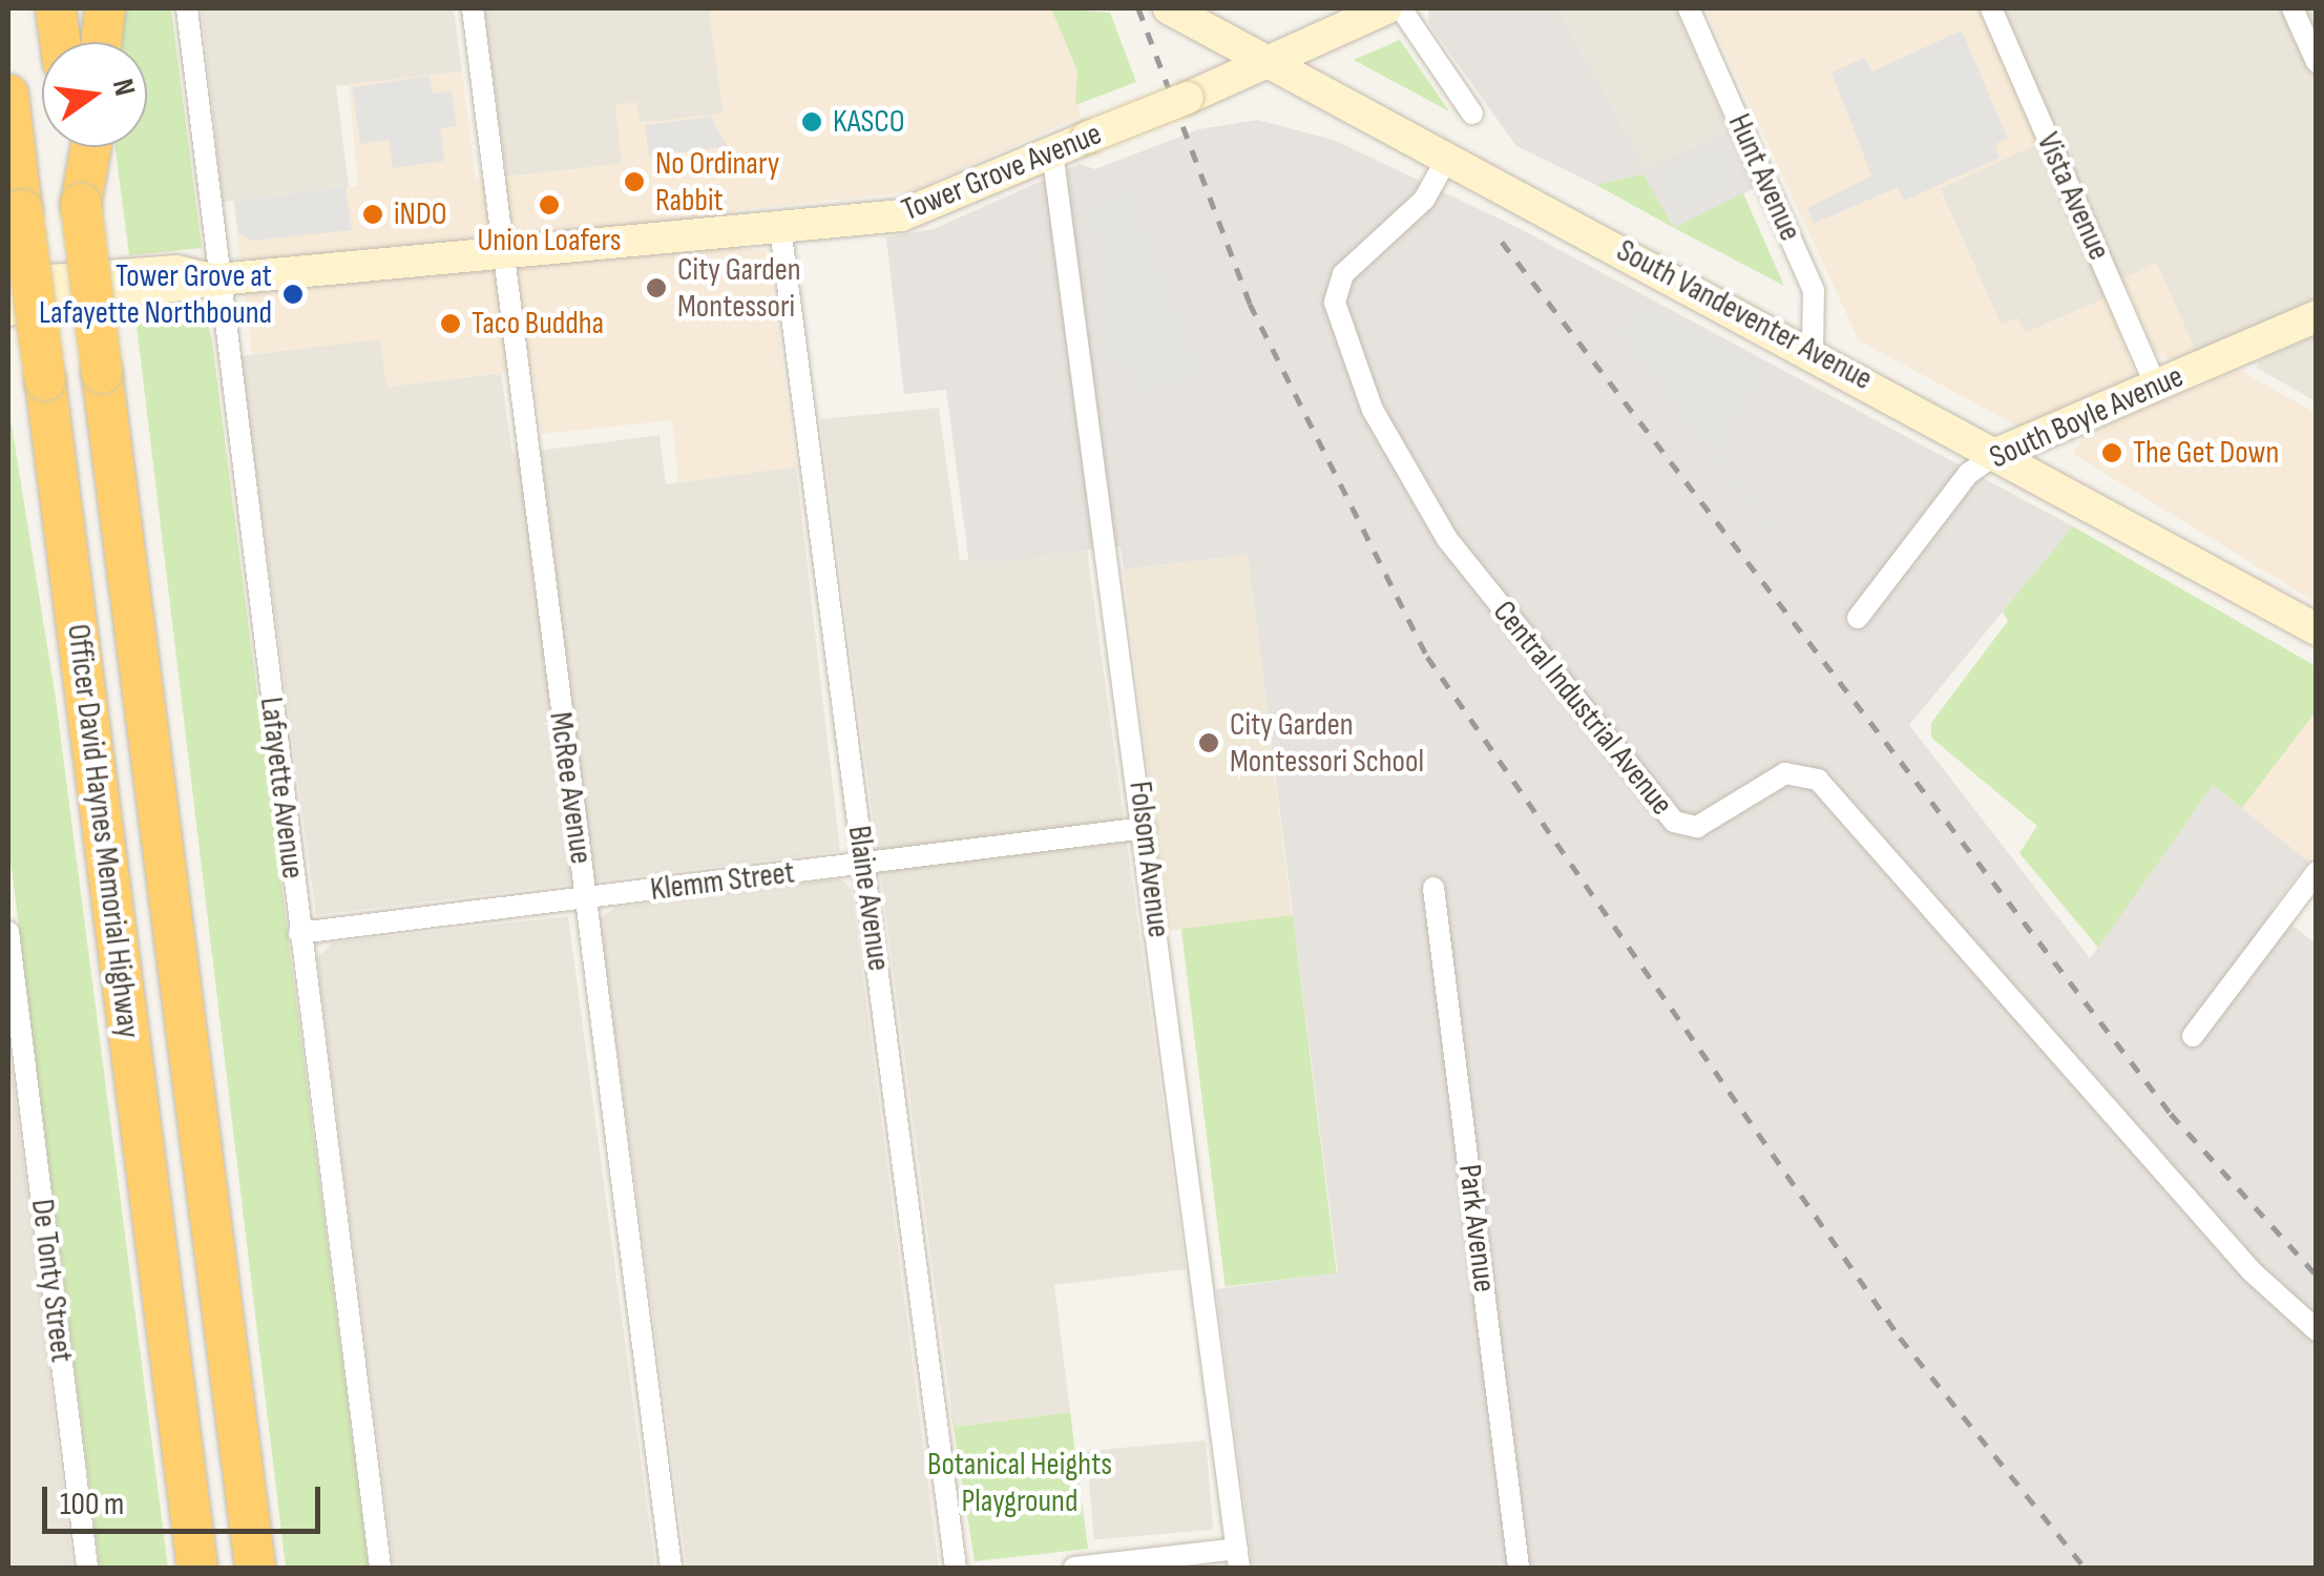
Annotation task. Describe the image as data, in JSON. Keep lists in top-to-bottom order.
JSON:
{
  "streets": {
    "highway": ["Officer David Haynes Memorial Highway"],
    "street": [
      "Tower Grove Avenue",
      "Hunt Avenue",
      "Vista Avenue",
      "South Vandeventer Avenue",
      "South Boyle Avenue",
      "Central Industrial Avenue",
      "Lafayette Avenue",
      "McRee Avenue",
      "Folsom Avenue",
      "Klemm Street",
      "Blaine Avenue",
      "Park Avenue",
      "De Tonty Street"
    ]
  },
  "crossings": [
    ["Tower Grove Avenue", "South Vandeventer Avenue"],
    ["Tower Grove Avenue", "Lafayette Avenue"],
    ["Tower Grove Avenue", "McRee Avenue"],
    ["Tower Grove Avenue", "Folsom Avenue"],
    ["Tower Grove Avenue", "Blaine Avenue"],
    ["Hunt Avenue", "South Vandeventer Avenue"],
    ["Vista Avenue", "South Boyle Avenue"],
    ["South Vandeventer Avenue", "South Boyle Avenue"],
    ["South Vandeventer Avenue", "Central Industrial Avenue"],
    ["Lafayette Avenue", "Klemm Street"],
    ["McRee Avenue", "Klemm Street"],
    ["Folsom Avenue", "Klemm Street"],
    ["Klemm Street", "Blaine Avenue"]
  ],
  "parks": ["Botanical Heights Playground"],
  "places": [
    "KASCO",
    "No Ordinary Rabbit",
    "Union Loafers",
    "iNDO",
    "City Garden Montessori",
    "Tower Grove at Lafayette Northbound",
    "Taco Buddha",
    "The Get Down",
    "City Garden Montessori School"
  ],
  "scale_bar": "100 m",
  "north": "right"
}
